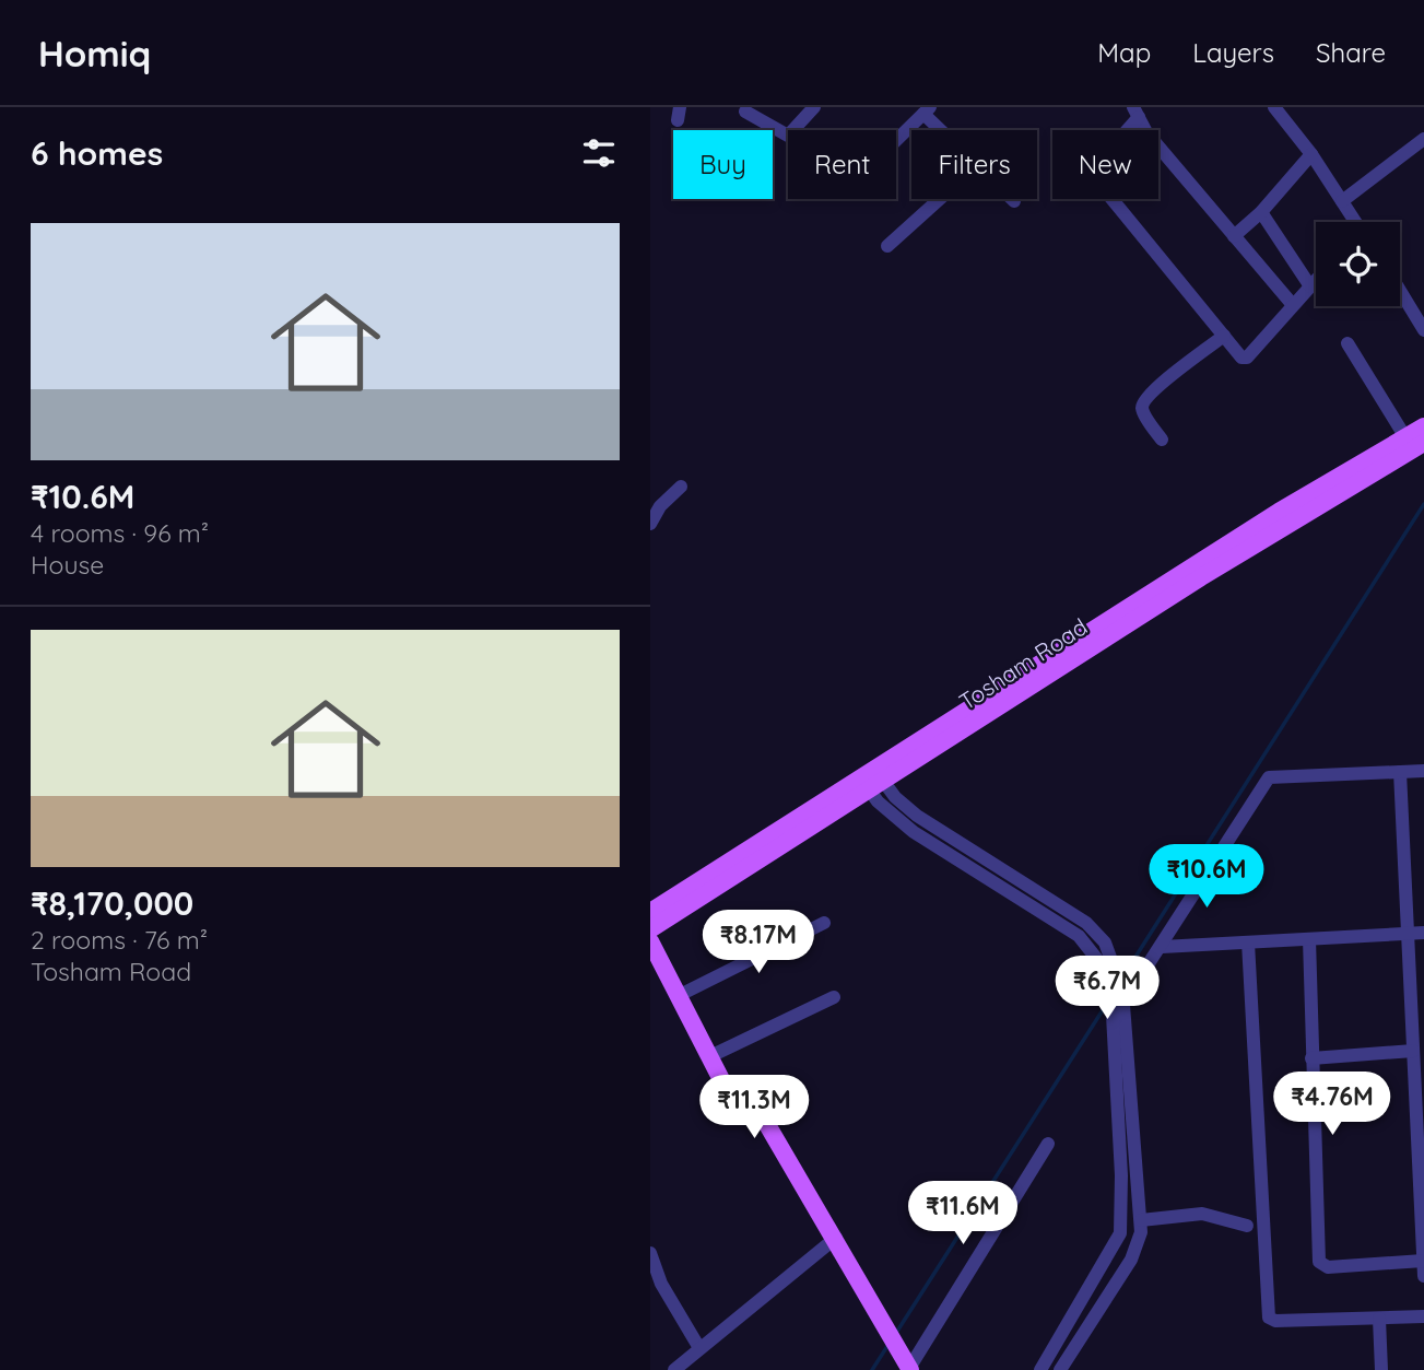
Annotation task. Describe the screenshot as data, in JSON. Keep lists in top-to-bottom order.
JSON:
{
  "streets": {
    "main road": ["Tosham Road"]
  },
  "page": {
    "header": "Homiq",
    "nav": ["Map", "Layers", "Share"],
    "heading": "6 homes",
    "chip": [
      "Buy",
      "Rent",
      "Filters",
      "New"
    ],
    "list": [
      {
        "name": "₹10.6M",
        "note": "4 rooms · 96 m² · House"
      },
      {
        "name": "₹8,170,000",
        "note": "2 rooms · 76 m² · Tosham Road"
      }
    ],
    "price": [
      "₹10.6M",
      "₹8.17M",
      "₹6.7M",
      "₹4.76M",
      "₹11.3M",
      "₹11.6M"
    ]
  }
}
